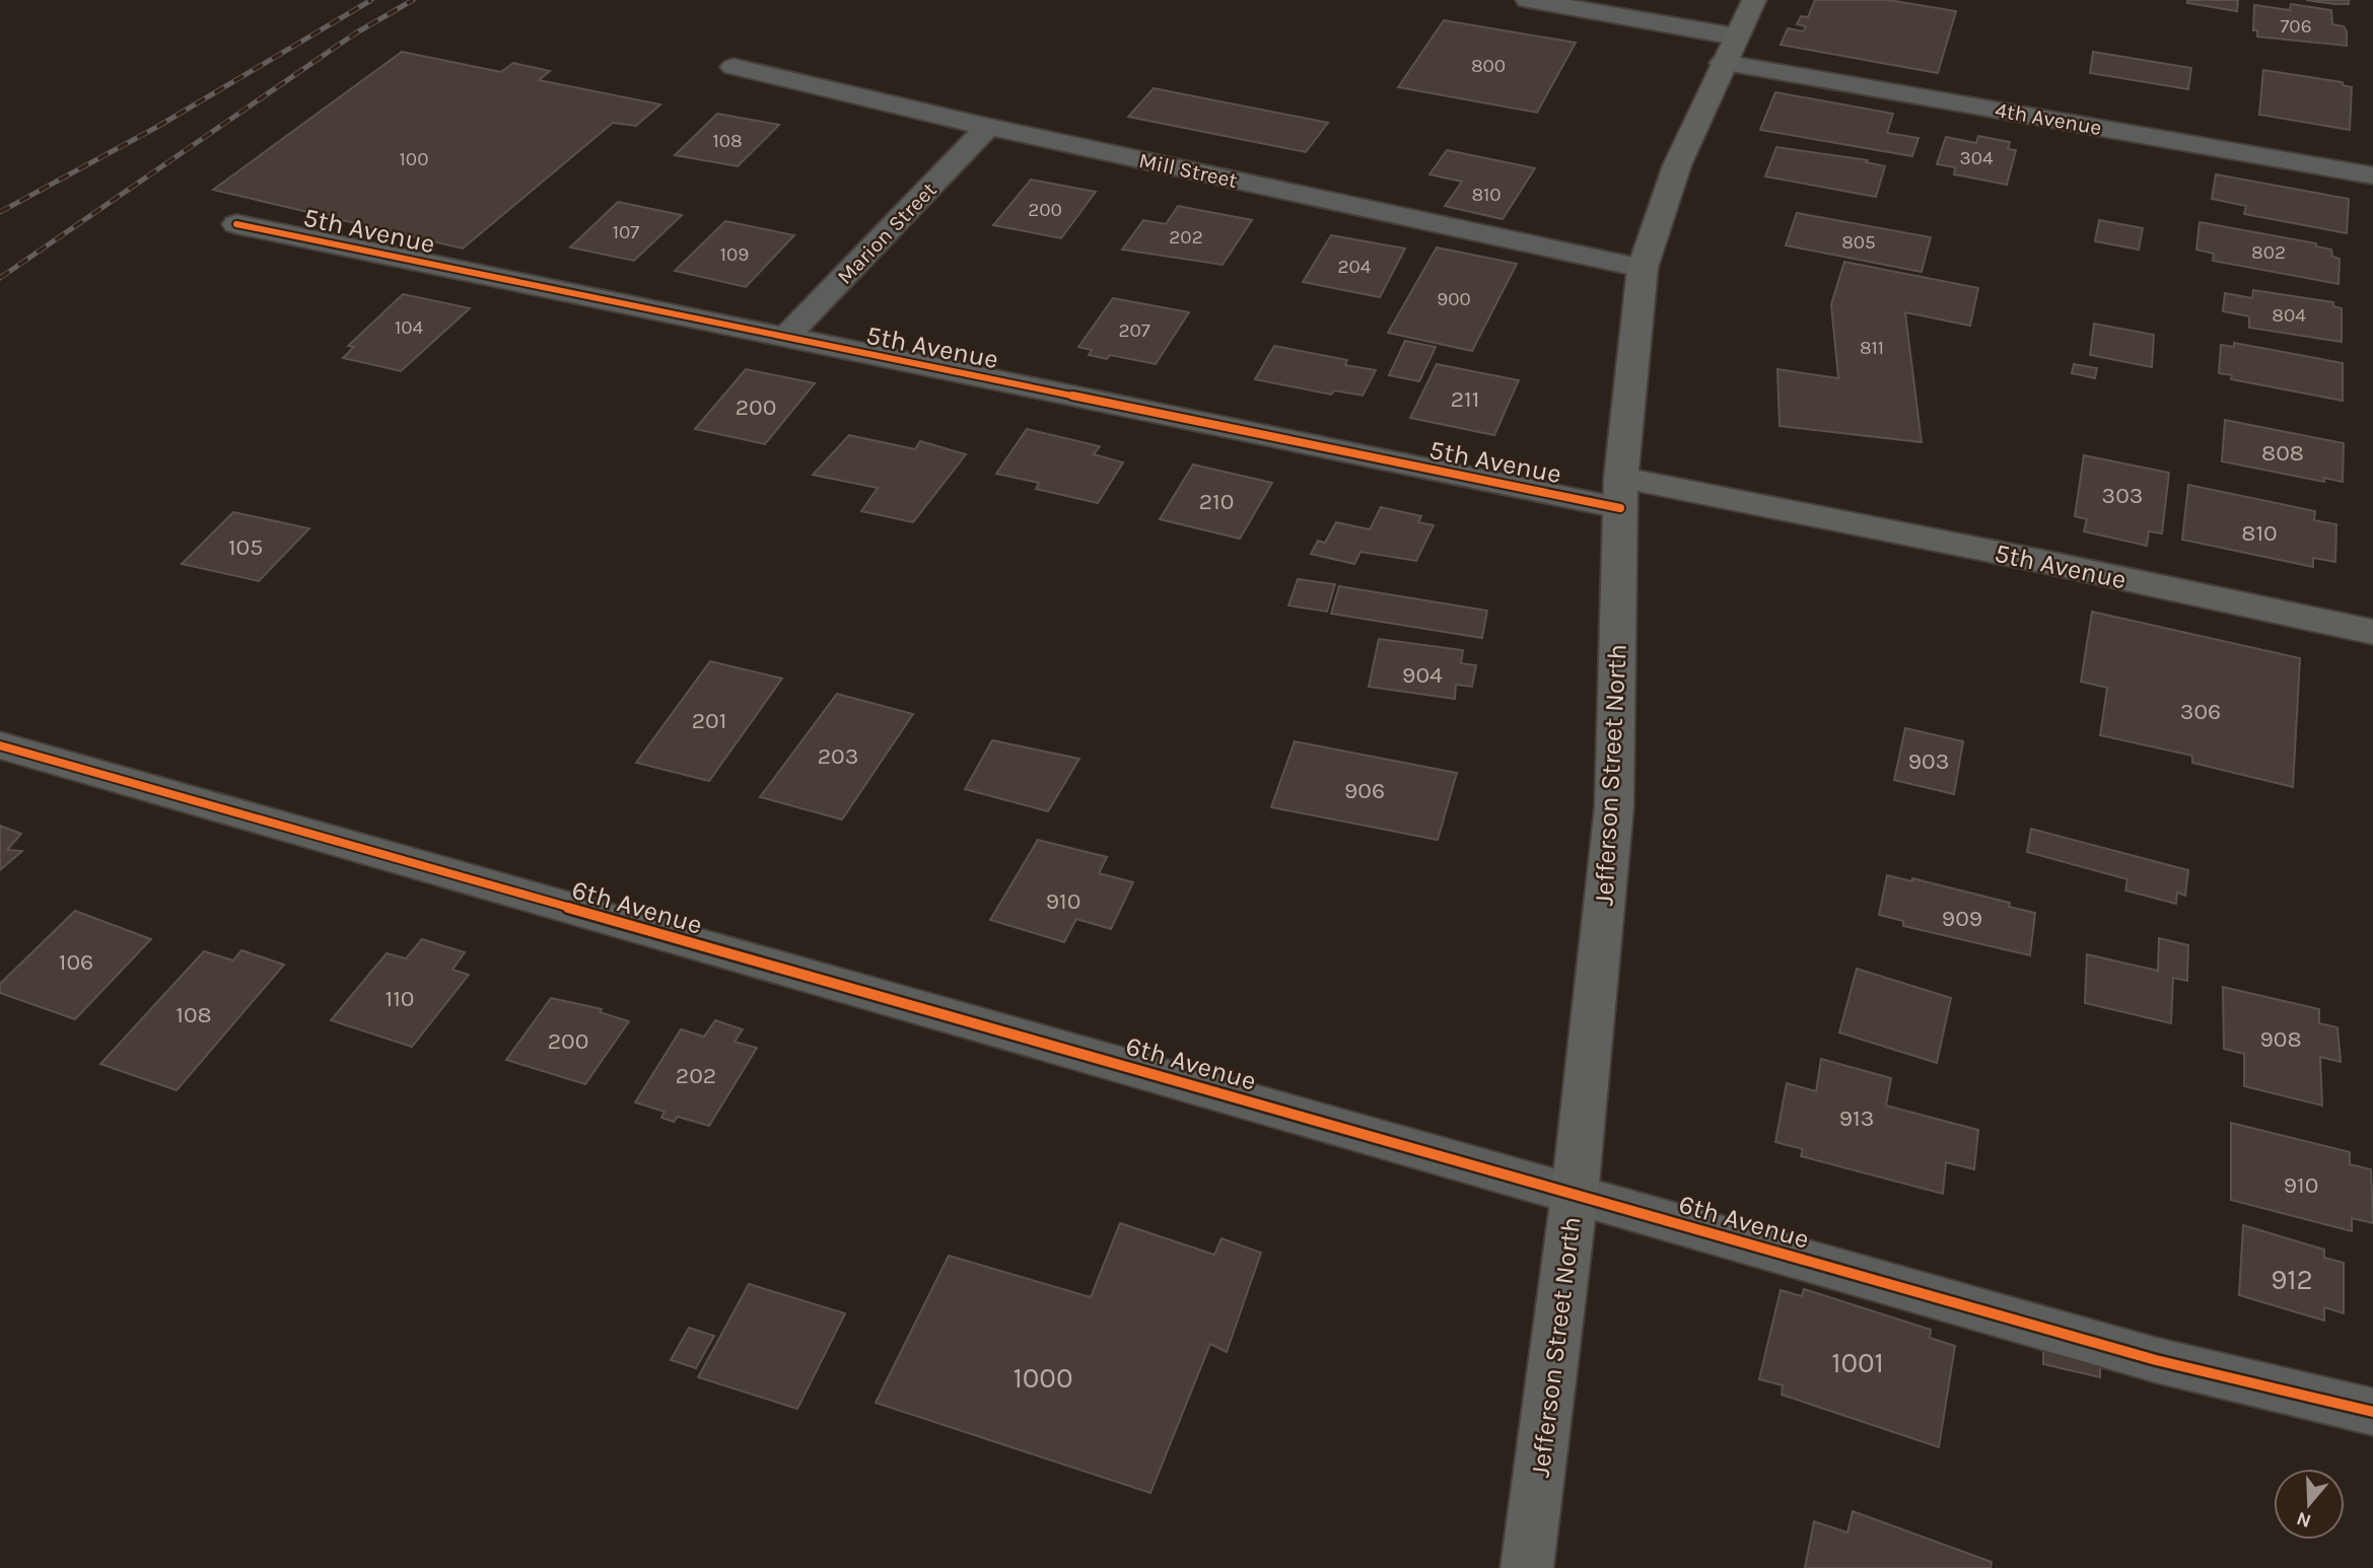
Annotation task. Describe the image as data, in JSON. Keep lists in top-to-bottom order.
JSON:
{
  "streets": {
    "main road": ["5th Avenue", "Jefferson Street North"],
    "street": [
      "4th Avenue",
      "Mill Street",
      "Marion Street",
      "6th Avenue"
    ]
  },
  "crossings": [
    ["4th Avenue", "Jefferson Street North"],
    ["Mill Street", "Marion Street"],
    ["Mill Street", "Jefferson Street North"],
    ["5th Avenue", "Marion Street"],
    ["5th Avenue", "Jefferson Street North"],
    ["Jefferson Street North", "6th Avenue"]
  ],
  "house_numbers": [
    "706",
    "800",
    "108",
    "304",
    "100",
    "810",
    "200",
    "107",
    "202",
    "805",
    "802",
    "109",
    "204",
    "900",
    "804",
    "104",
    "207",
    "811",
    "211",
    "200",
    "808",
    "303",
    "210",
    "810",
    "105",
    "904",
    "306",
    "201",
    "203",
    "903",
    "906",
    "910",
    "909",
    "106",
    "110",
    "108",
    "908",
    "200",
    "202",
    "913",
    "910",
    "912",
    "1001",
    "1000"
  ],
  "north": "bottom"
}
